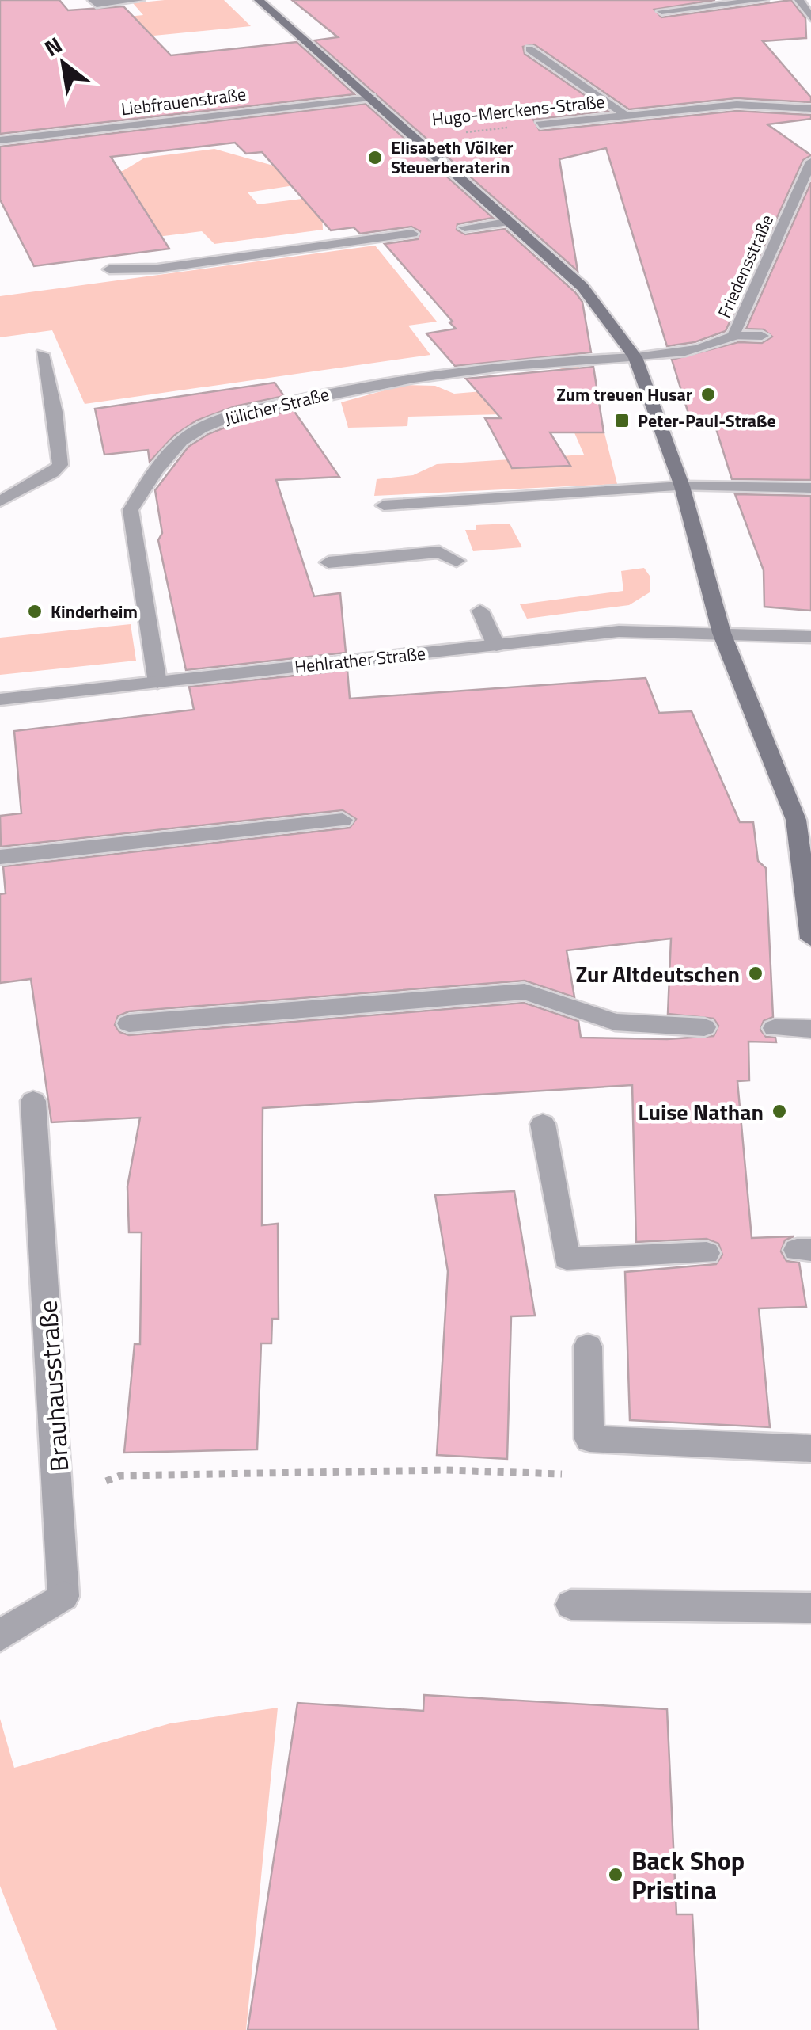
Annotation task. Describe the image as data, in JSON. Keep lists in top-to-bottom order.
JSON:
{
  "streets": {
    "street": [
      "Liebfrauenstraße",
      "Hugo-Merckens-Straße",
      "Friedensstraße",
      "Jülicher Straße",
      "Hehlrather Straße",
      "Brauhausstraße"
    ]
  },
  "crossings": [
    ["Friedensstraße", "Jülicher Straße"],
    ["Jülicher Straße", "Hehlrather Straße"]
  ],
  "places": {
    "other": [
      "Elisabeth Völker Steuerberaterin",
      "Zum treuen Husar",
      "Kinderheim",
      "Zur Altdeutschen",
      "Luise Nathan",
      "Back Shop Pristina"
    ],
    "transit": ["Peter-Paul-Straße"]
  },
  "north": "top left"
}
